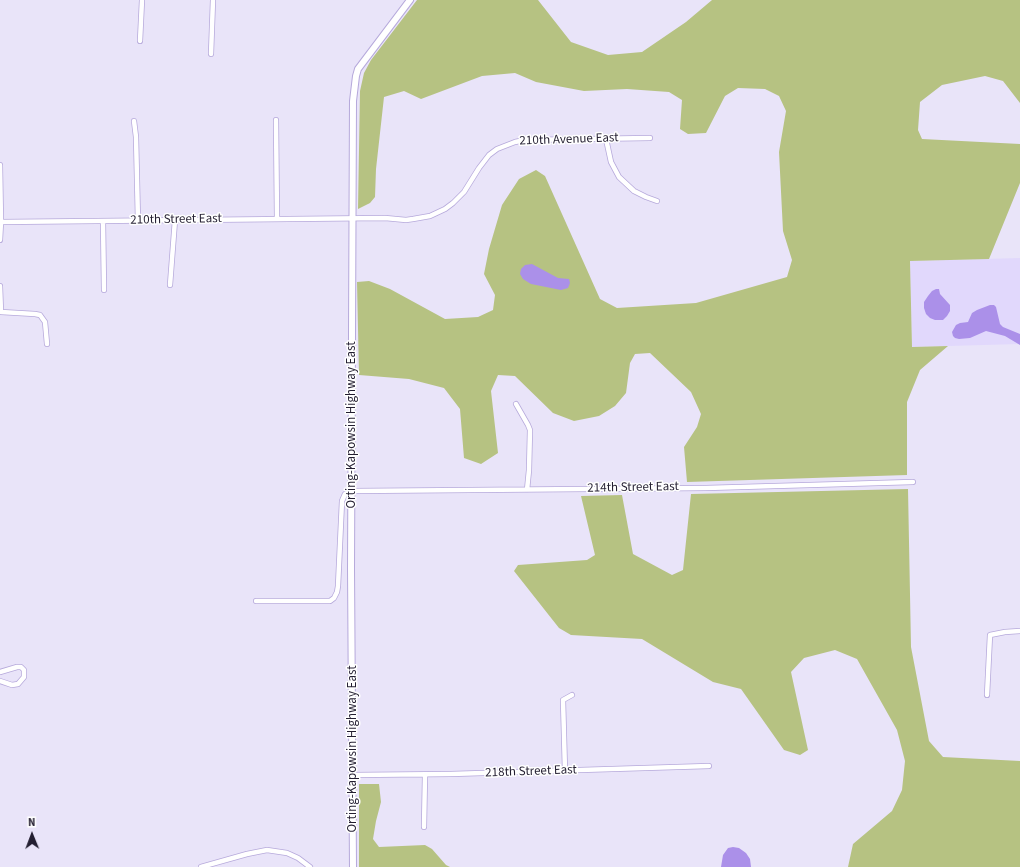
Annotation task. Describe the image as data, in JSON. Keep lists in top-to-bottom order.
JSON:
{
  "streets": {
    "main road": ["Orting-Kapowsin Highway East"],
    "street": [
      "210th Avenue East",
      "210th Street East",
      "214th Street East",
      "218th Street East"
    ]
  },
  "crossings": [
    ["210th Avenue East", "210th Street East"],
    ["210th Avenue East", "Orting-Kapowsin Highway East"],
    ["210th Street East", "Orting-Kapowsin Highway East"],
    ["Orting-Kapowsin Highway East", "214th Street East"],
    ["Orting-Kapowsin Highway East", "218th Street East"]
  ],
  "north": "top"
}
